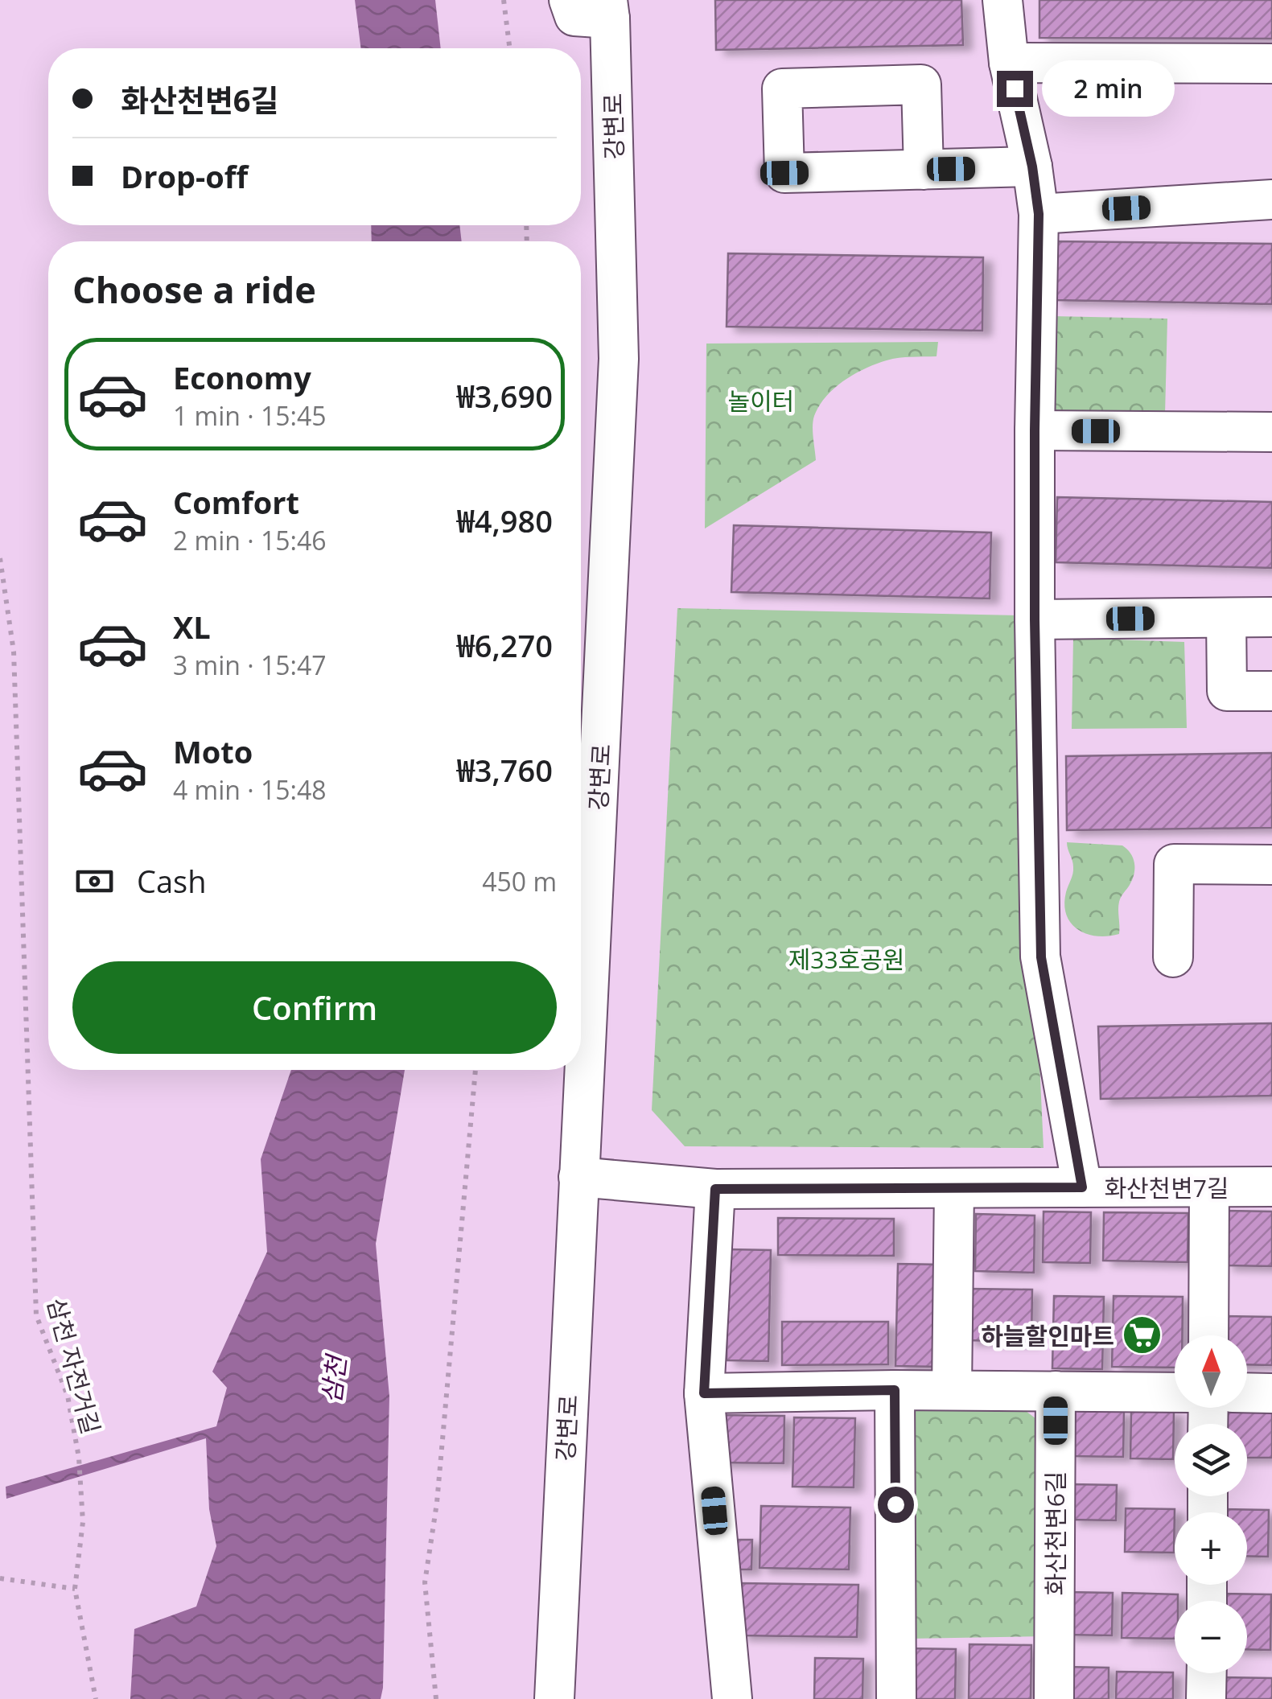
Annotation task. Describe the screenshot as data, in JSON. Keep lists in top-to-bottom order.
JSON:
{
  "streets": {
    "street": ["강변로", "화산천변7길", "화산천변6길"],
    "path": ["삼천 자전거길"]
  },
  "crossings": [
    ["강변로", "화산천변7길"]
  ],
  "water": ["삼천"],
  "parks": ["놀이터", "제33호공원"],
  "places": {
    "supermarket": ["하늘할인마트"]
  },
  "north": "top",
  "page": {
    "banner": ["화산천변6길", "Drop-off"],
    "bubble": "2 min",
    "heading": "Choose a ride",
    "list": [
      {
        "name": "Economy",
        "note": "1 min · 15:45",
        "value": "₩3,690"
      },
      {
        "name": "Comfort",
        "note": "2 min · 15:46",
        "value": "₩4,980"
      },
      {
        "name": "XL",
        "note": "3 min · 15:47",
        "value": "₩6,270"
      },
      {
        "name": "Moto",
        "note": "4 min · 15:48",
        "value": "₩3,760"
      }
    ],
    "pay": ["Cash", "450 m"],
    "buttons": "Confirm",
    "map_buttons": ["+", "−"]
  }
}
